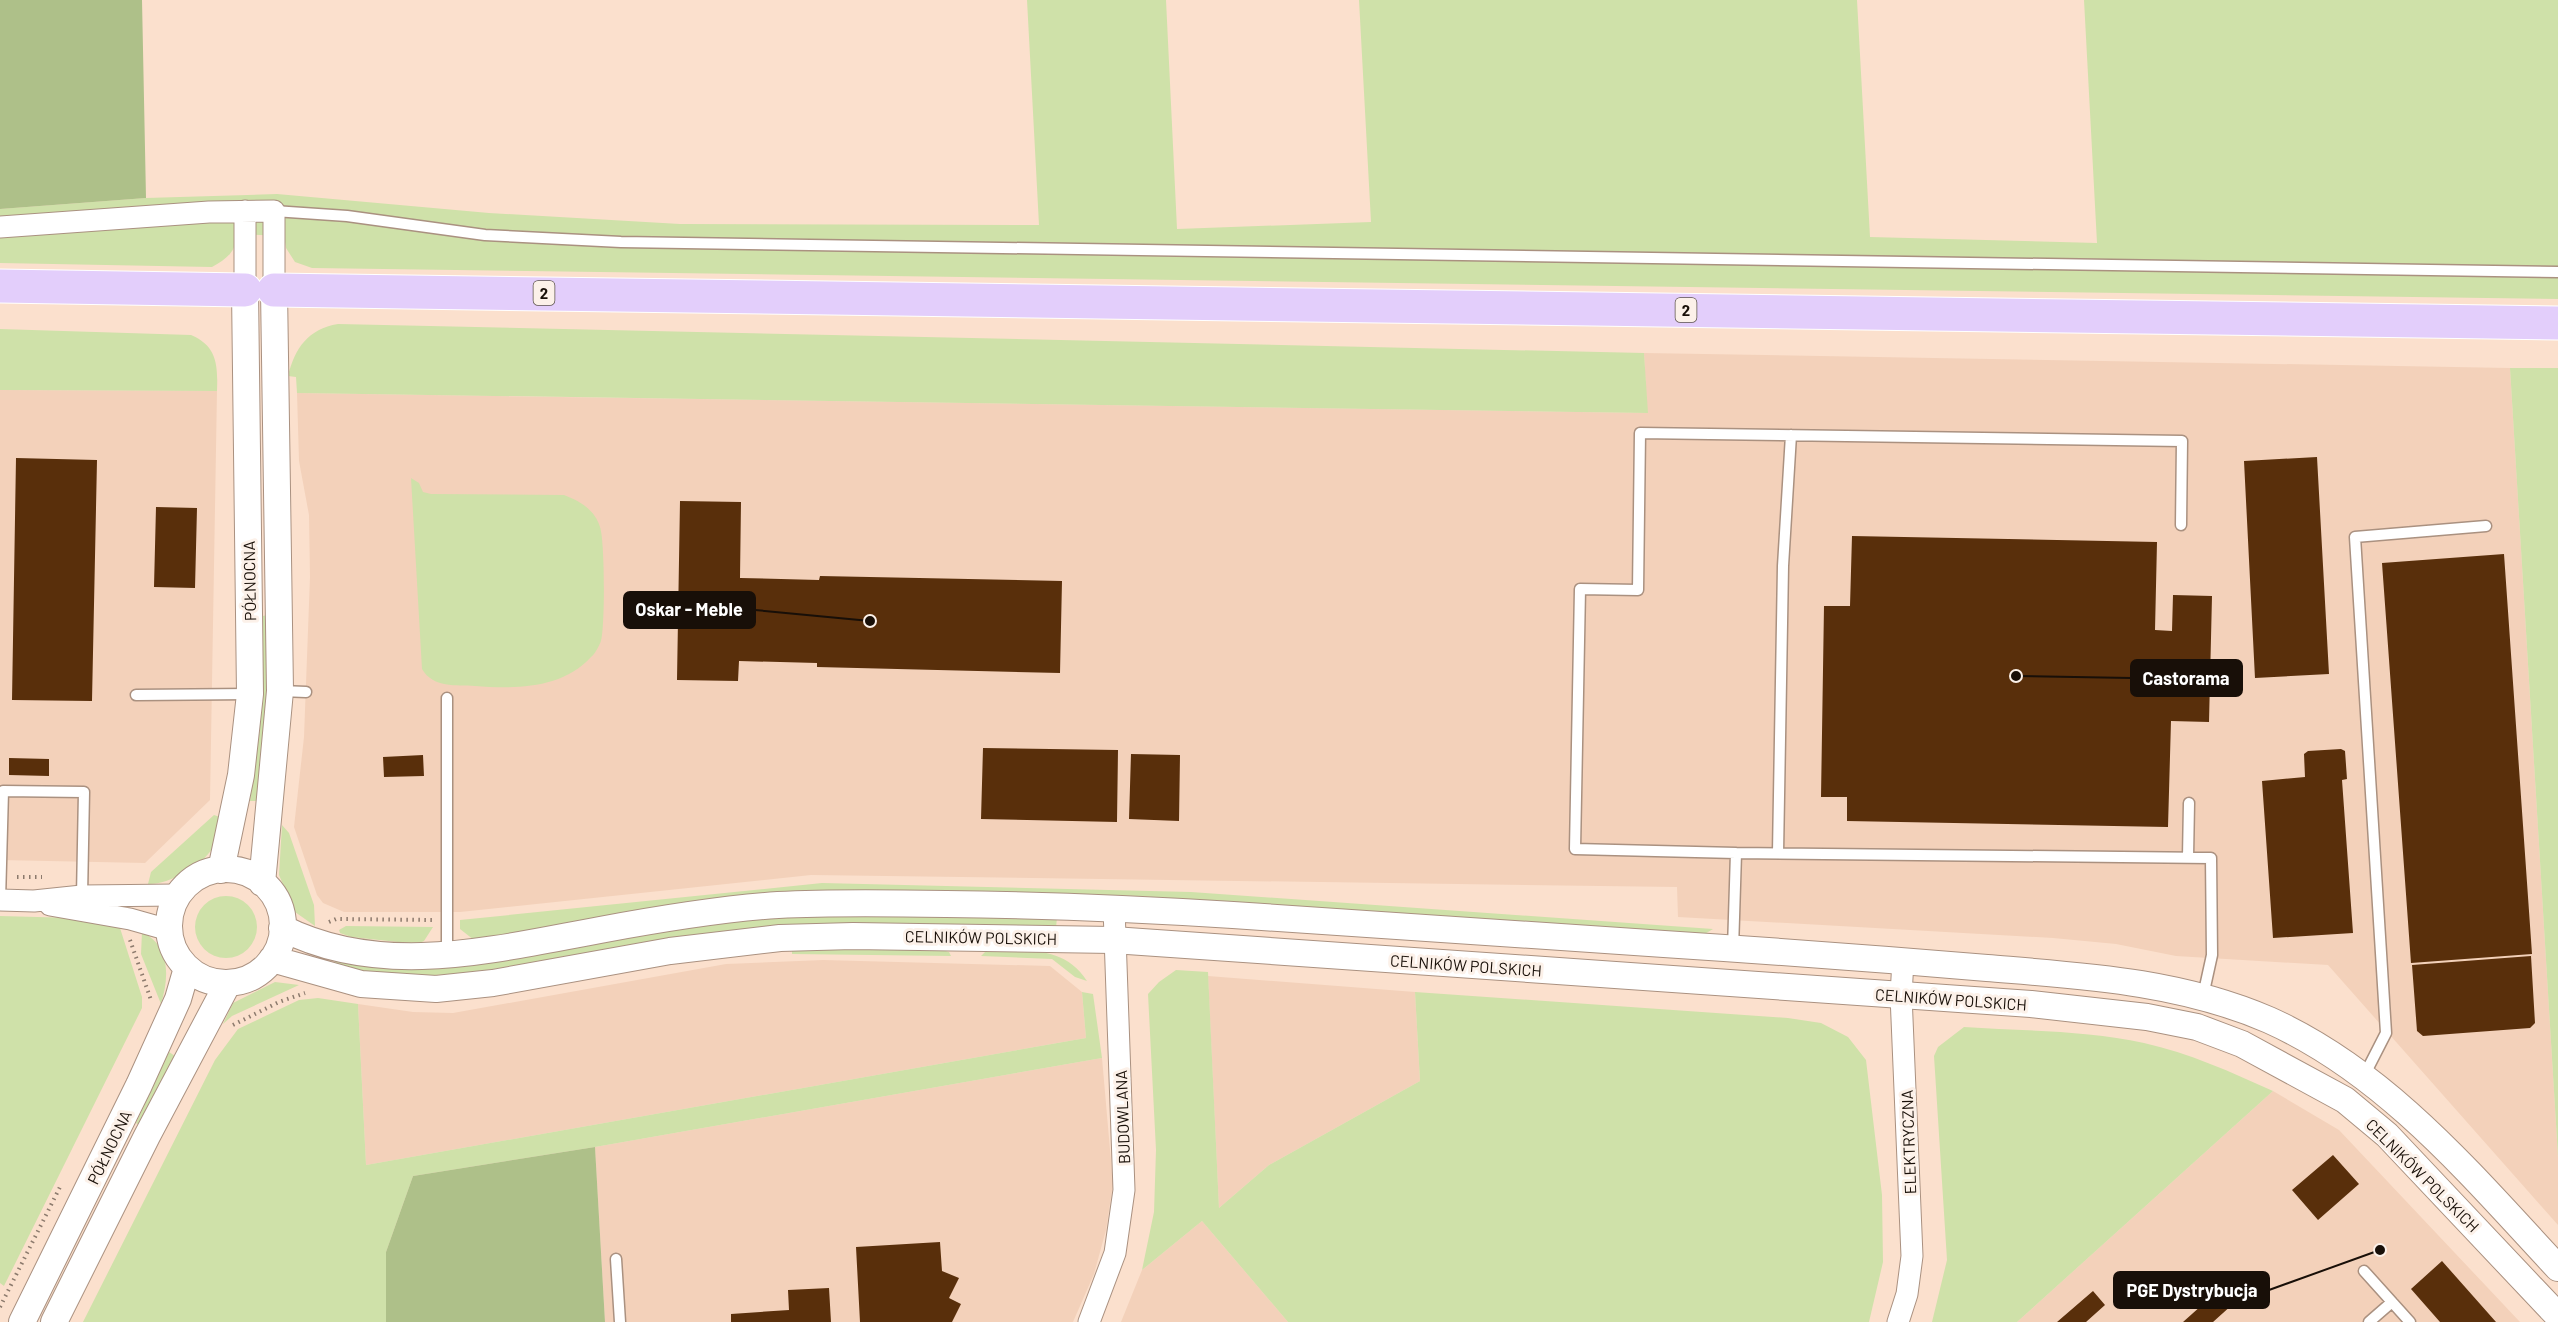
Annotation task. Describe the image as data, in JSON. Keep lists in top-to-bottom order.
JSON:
{
  "streets": {
    "highway": ["2"],
    "street": [
      "PÓŁNOCNA",
      "CELNIKÓW POLSKICH",
      "BUDOWLANA",
      "ELEKTRYCZNA"
    ]
  },
  "crossings": [
    ["2", "PÓŁNOCNA"],
    ["PÓŁNOCNA", "CELNIKÓW POLSKICH"],
    ["CELNIKÓW POLSKICH", "BUDOWLANA"],
    ["CELNIKÓW POLSKICH", "ELEKTRYCZNA"]
  ],
  "places": ["Oskar - Meble", "Castorama", "PGE Dystrybucja"]
}
